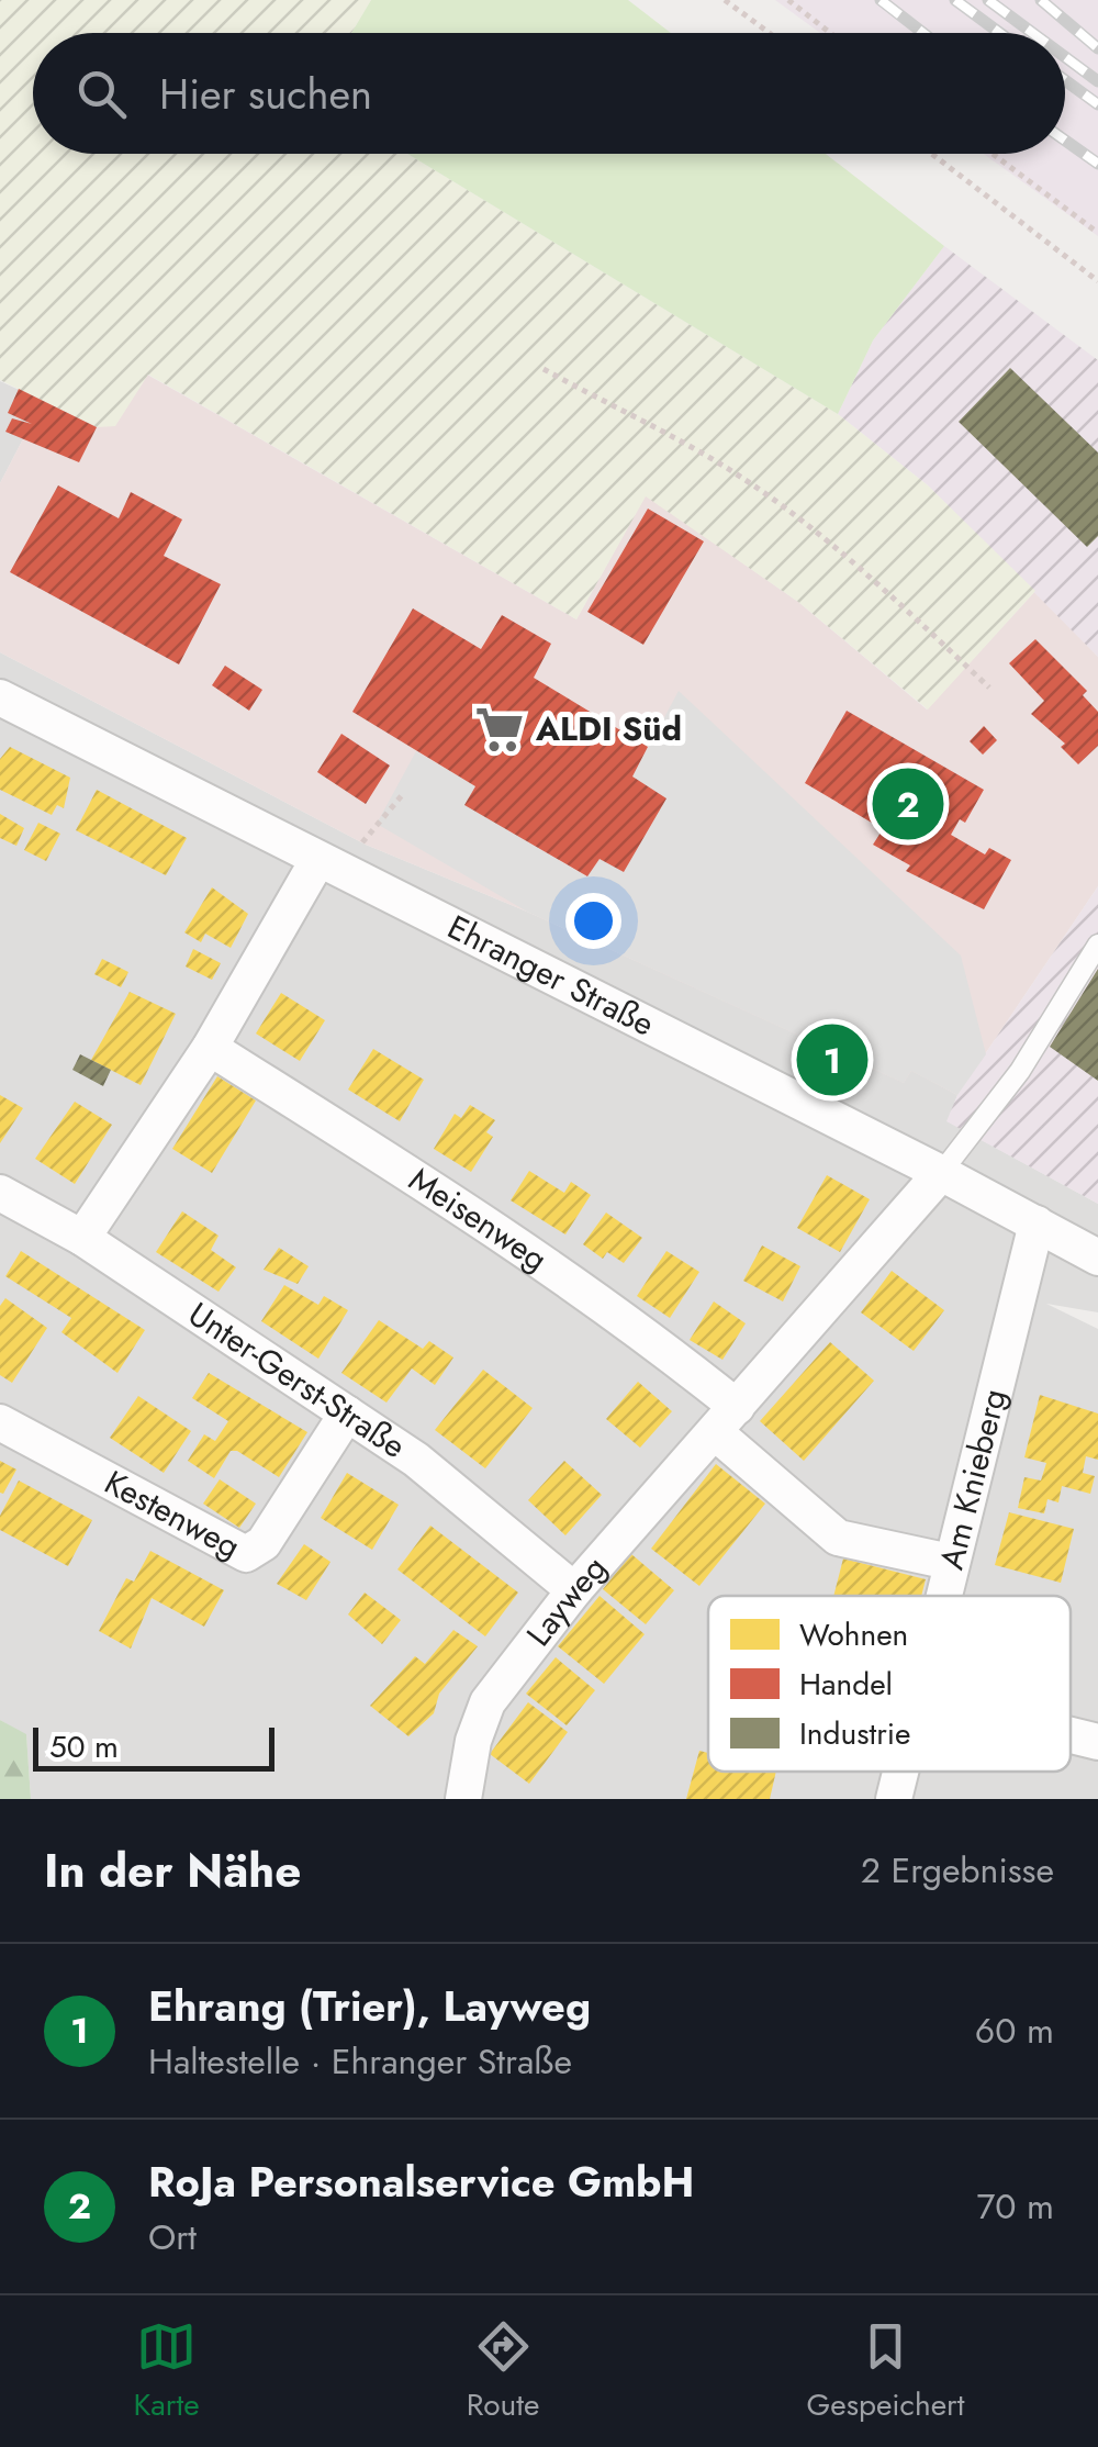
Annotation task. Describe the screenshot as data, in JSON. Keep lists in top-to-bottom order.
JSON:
{
  "streets": {
    "street": [
      "Ehranger Straße",
      "Meisenweg",
      "Unter-Gerst-Straße",
      "Am Knieberg",
      "Kestenweg",
      "Layweg"
    ]
  },
  "crossings": [
    ["Ehranger Straße", "Am Knieberg"],
    ["Ehranger Straße", "Layweg"],
    ["Meisenweg", "Layweg"],
    ["Unter-Gerst-Straße", "Kestenweg"],
    ["Unter-Gerst-Straße", "Layweg"]
  ],
  "places": {
    "supermarket": ["ALDI Süd"]
  },
  "legend": ["Wohnen", "Handel", "Industrie"],
  "scale_bar": "50 m",
  "page": {
    "search": "Hier suchen",
    "pins": ["2", "1"],
    "scale": "50 m",
    "heading": ["In der Nähe", "2 Ergebnisse"],
    "list": [
      {
        "mark": "1",
        "name": "Ehrang (Trier), Layweg",
        "note": "Haltestelle · Ehranger Straße",
        "value": "60 m"
      },
      {
        "mark": "2",
        "name": "RoJa Personalservice GmbH",
        "note": "Ort",
        "value": "70 m"
      }
    ],
    "nav": ["Karte", "Route", "Gespeichert"]
  }
}
